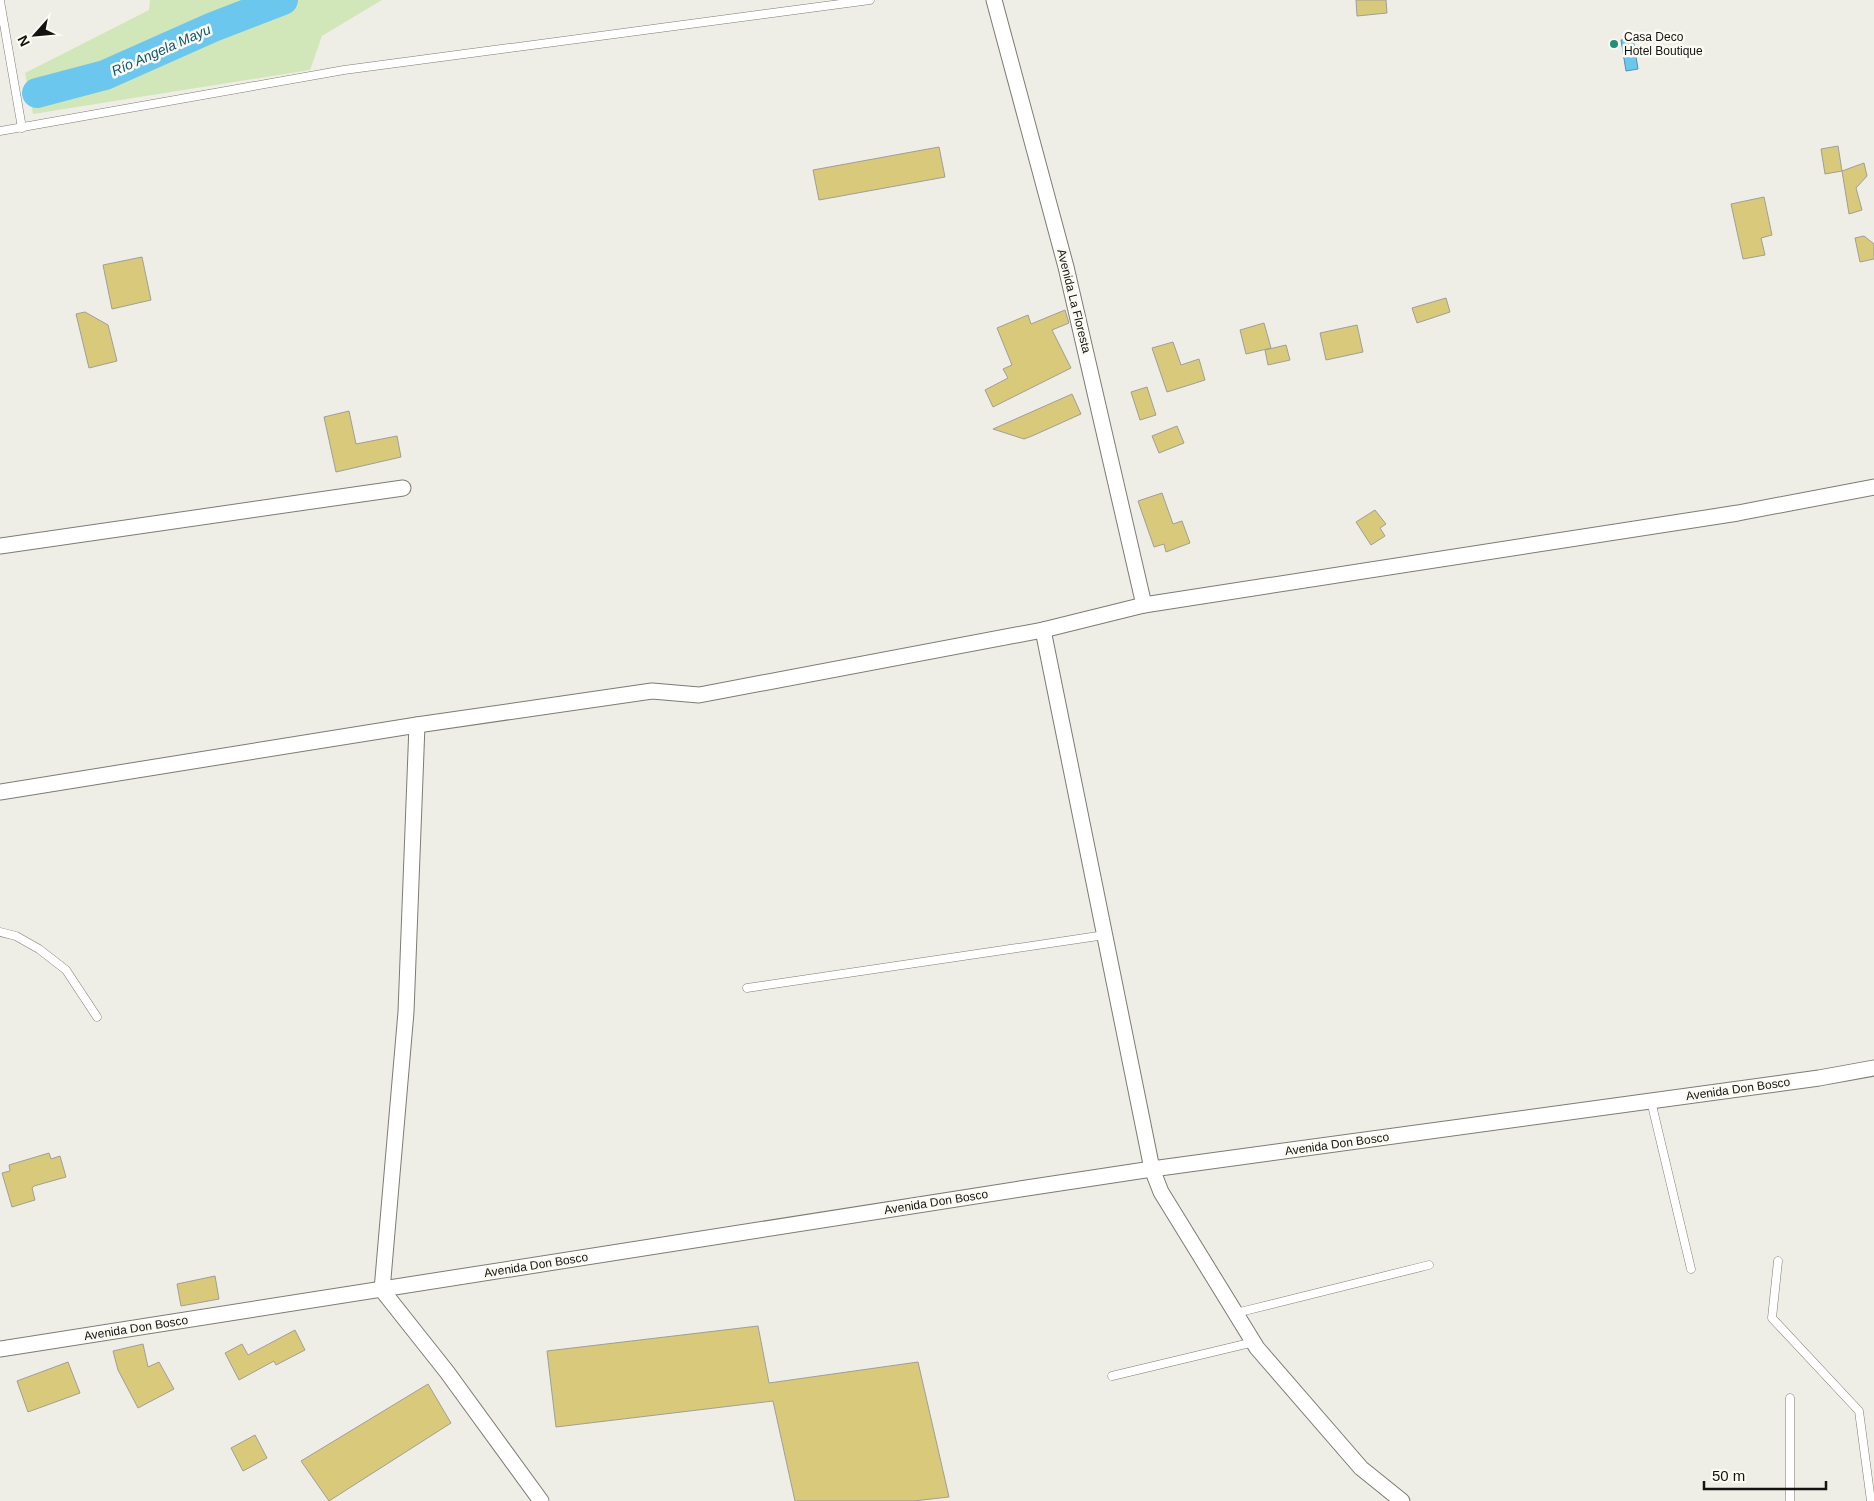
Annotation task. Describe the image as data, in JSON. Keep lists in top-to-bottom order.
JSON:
{
  "streets": {
    "street": ["Avenida La Floresta", "Avenida Don Bosco"]
  },
  "water": ["Río Angela Mayu"],
  "places": ["Casa Deco Hotel Boutique"],
  "scale_bar": "50 m",
  "north": "bottom left"
}
